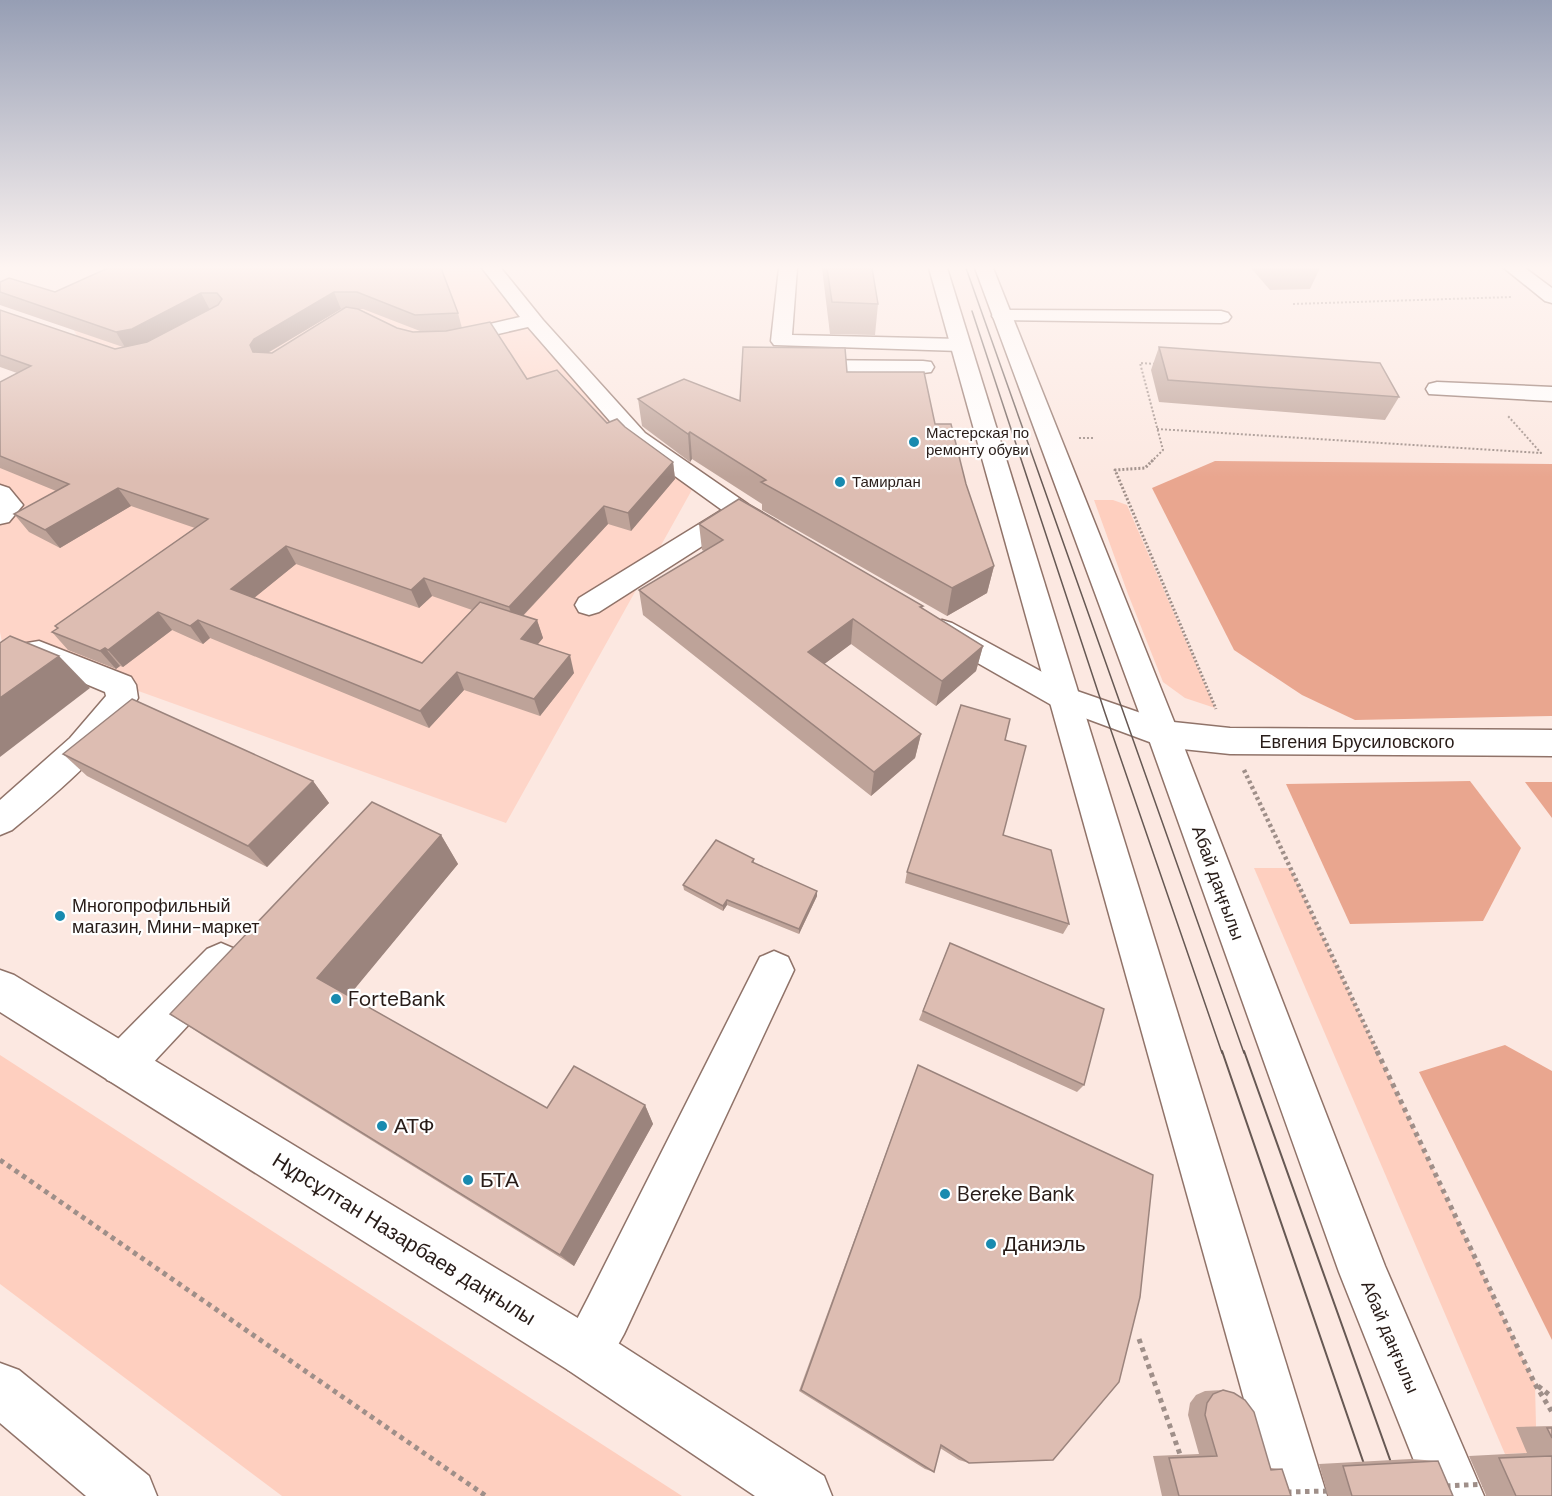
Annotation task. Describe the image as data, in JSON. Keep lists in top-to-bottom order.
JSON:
{
  "streets": {
    "main road": ["Евгения Брусиловского", "Абай даңғылы", "Нұрсұлтан Назарбаев даңғылы"]
  },
  "crossings": [
    ["Евгения Брусиловского", "Абай даңғылы"]
  ],
  "places": [
    "Мастерская по ремонту обуви",
    "Тамирлан",
    "Многопрофильный магазин, Мини-маркет",
    "ForteBank",
    "АТФ",
    "БТА",
    "Bereke Bank",
    "Даниэль"
  ]
}
